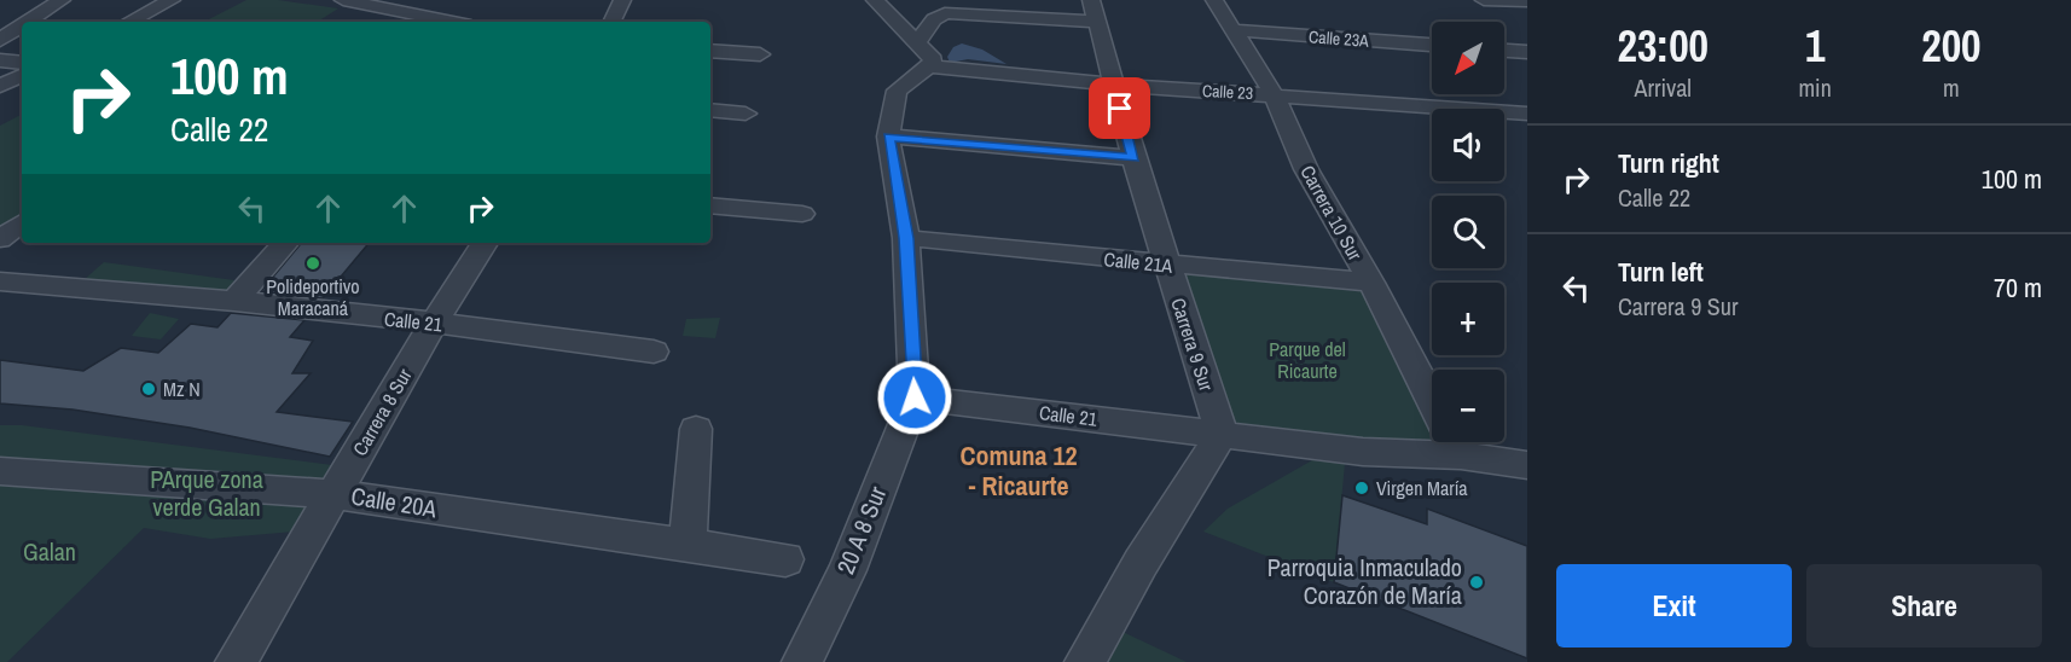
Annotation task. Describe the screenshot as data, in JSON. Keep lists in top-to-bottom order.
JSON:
{
  "streets": {
    "street": [
      "Calle 23A",
      "Calle 23",
      "Carrera 10 Sur",
      "Calle 21A",
      "Calle 21",
      "Carrera 9 Sur",
      "Carrera 8 Sur",
      "Calle 20A",
      "20 A 8 Sur"
    ]
  },
  "crossings": [
    ["Calle 23A", "Carrera 10 Sur"],
    ["Calle 23", "Carrera 10 Sur"],
    ["Calle 23", "Carrera 9 Sur"],
    ["Carrera 10 Sur", "Calle 21A"],
    ["Calle 21A", "Carrera 9 Sur"],
    ["Calle 21", "Carrera 9 Sur"],
    ["Calle 21", "Carrera 8 Sur"],
    ["Calle 21", "20 A 8 Sur"],
    ["Carrera 8 Sur", "Calle 20A"]
  ],
  "districts": ["Comuna 12 - Ricaurte"],
  "parks": ["Parque del Ricaurte", "PArque zona verde Galan", "Galan"],
  "places": [
    "Polideportivo Maracaná",
    "Mz N",
    "Virgen María",
    "Parroquia Inmaculado Corazón de María"
  ],
  "north": "bottom left",
  "page": {
    "eta": [
      "23:00",
      "Arrival",
      "1",
      "min",
      "200",
      "m"
    ],
    "map_buttons": ["+", "−"],
    "turn": ["100 m", "Calle 22"],
    "list": [
      {
        "name": "Turn right",
        "note": "Calle 22",
        "value": "100 m"
      },
      {
        "name": "Turn left",
        "note": "Carrera 9 Sur",
        "value": "70 m"
      }
    ],
    "buttons": ["Exit", "Share"]
  }
}
